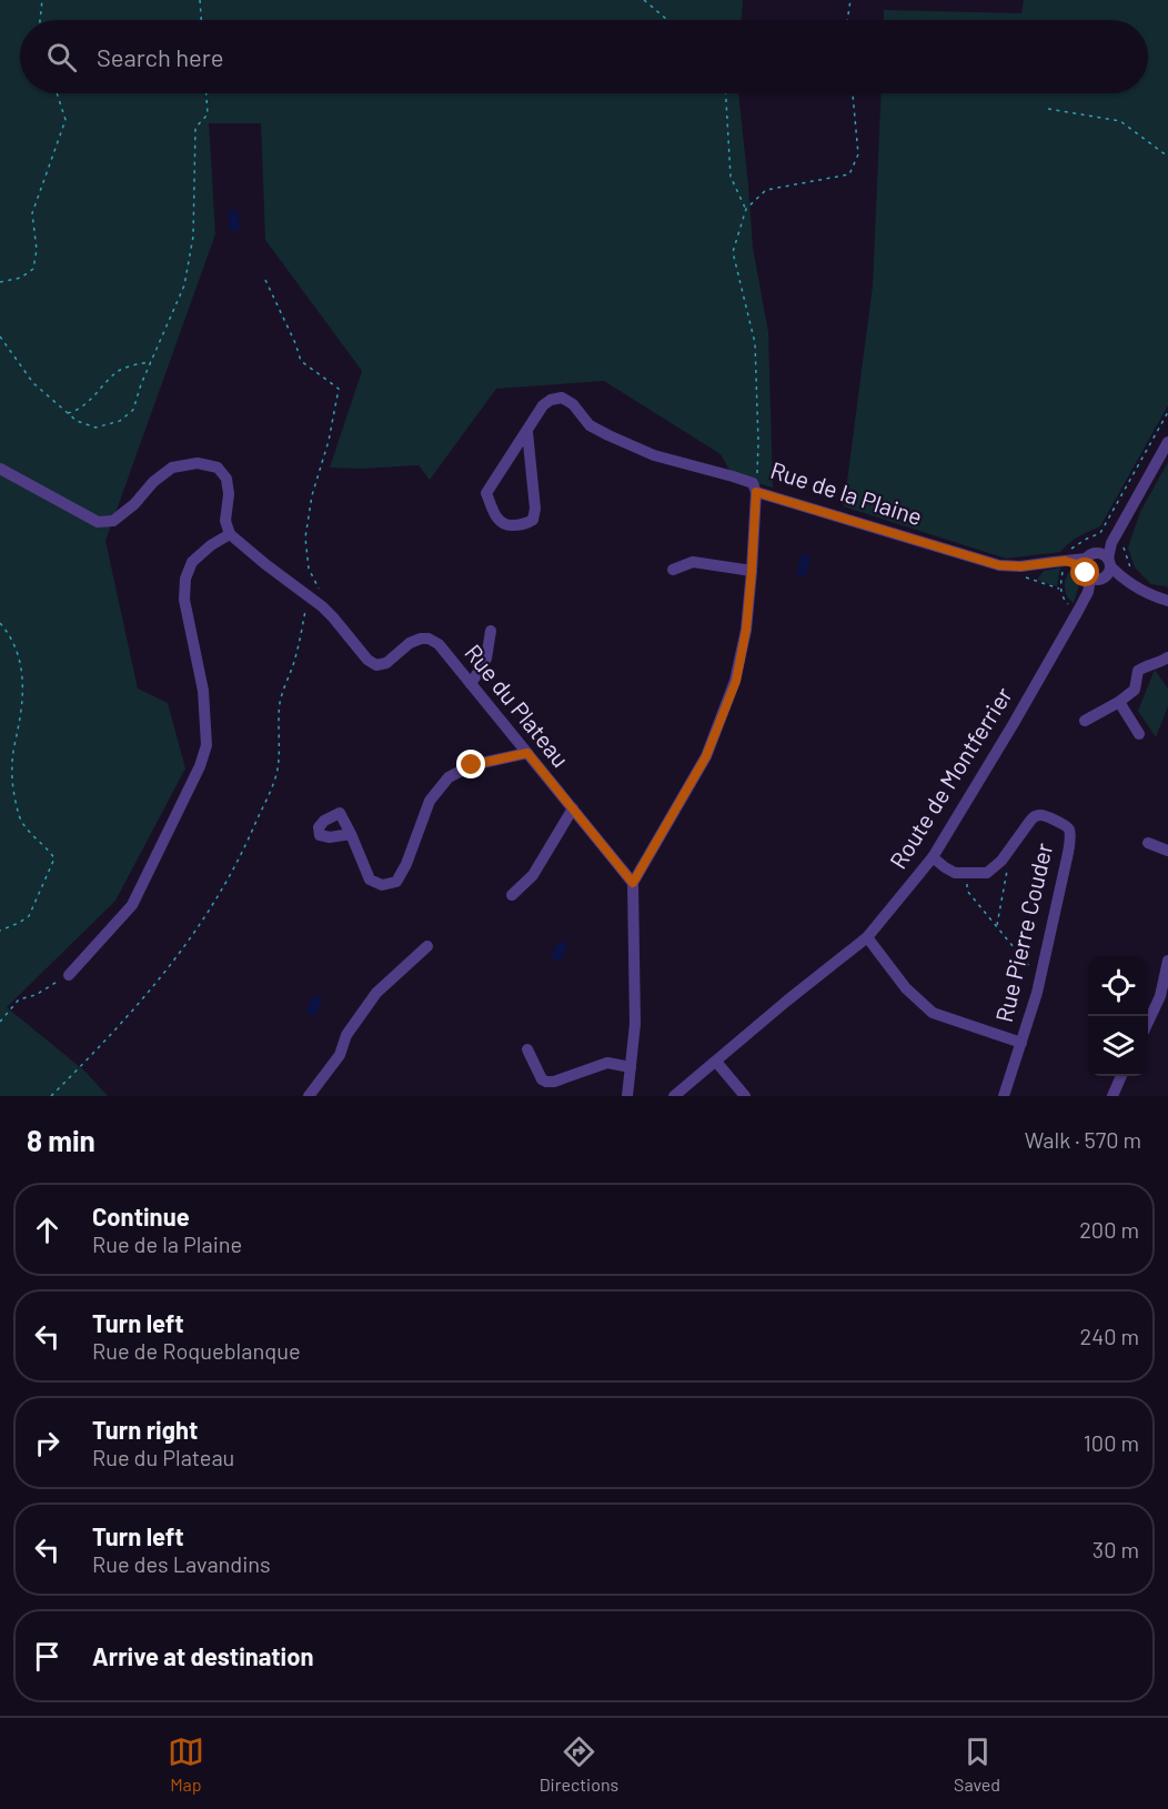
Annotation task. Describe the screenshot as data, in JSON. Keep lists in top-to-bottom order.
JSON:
{
  "streets": {
    "street": [
      "Rue de la Plaine",
      "Rue du Plateau",
      "Route de Montferrier",
      "Rue Pierre Couder"
    ]
  },
  "page": {
    "search": "Search here",
    "heading": ["8 min", "Walk · 570 m"],
    "list": [
      ["Continue", "Rue de la Plaine", "200 m"],
      ["Turn left", "Rue de Roqueblanque", "240 m"],
      ["Turn right", "Rue du Plateau", "100 m"],
      ["Turn left", "Rue des Lavandins", "30 m"],
      "Arrive at destination"
    ],
    "nav": ["Map", "Directions", "Saved"]
  }
}
